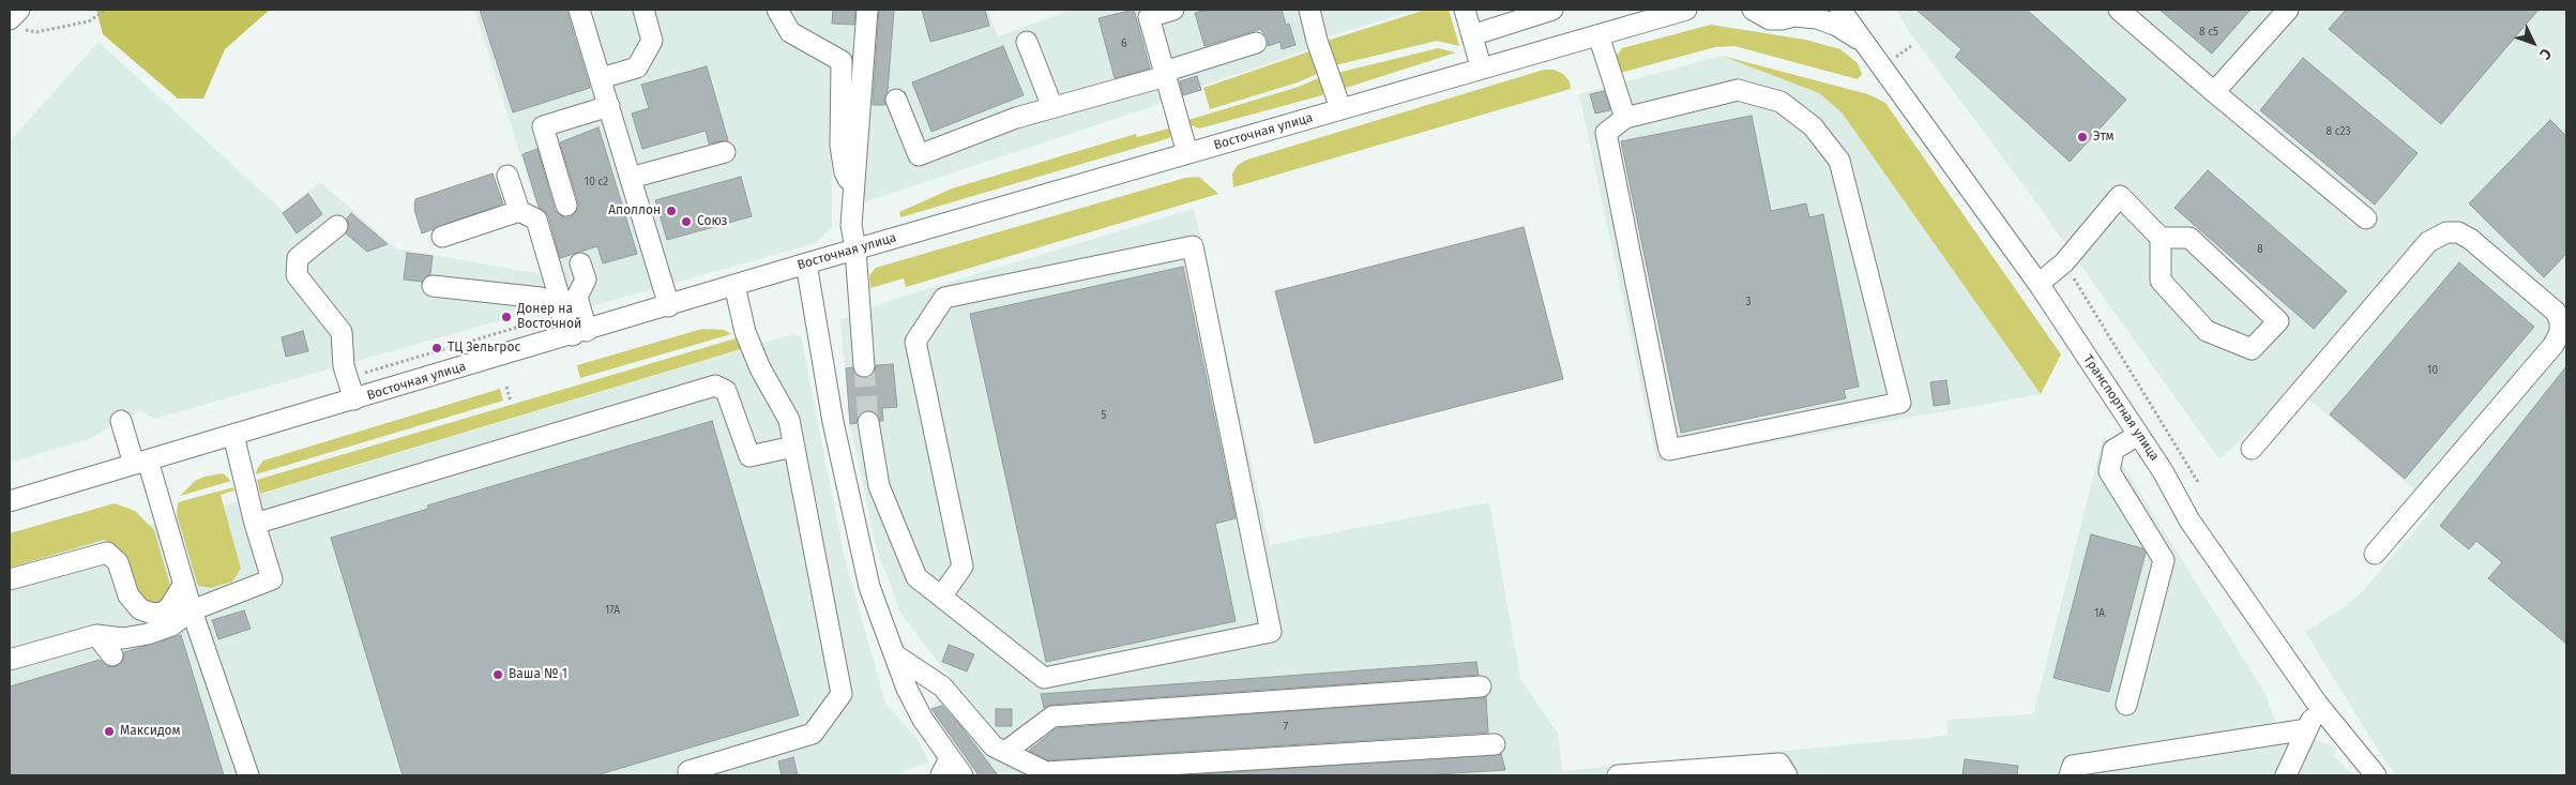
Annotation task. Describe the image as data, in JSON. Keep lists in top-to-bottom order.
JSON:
{
  "streets": {
    "street": ["Восточная улица", "Транспортная улица"]
  },
  "places": [
    "Этм",
    "Аполлон",
    "Союз",
    "Донер на Восточной",
    "ТЦ Зельгрос",
    "Ваша № 1",
    "Максидом"
  ],
  "house_numbers": [
    "8 с5",
    "6",
    "8 с23",
    "10 с2",
    "8",
    "3",
    "10",
    "5",
    "17А",
    "1А",
    "7"
  ],
  "north": "bottom right"
}
